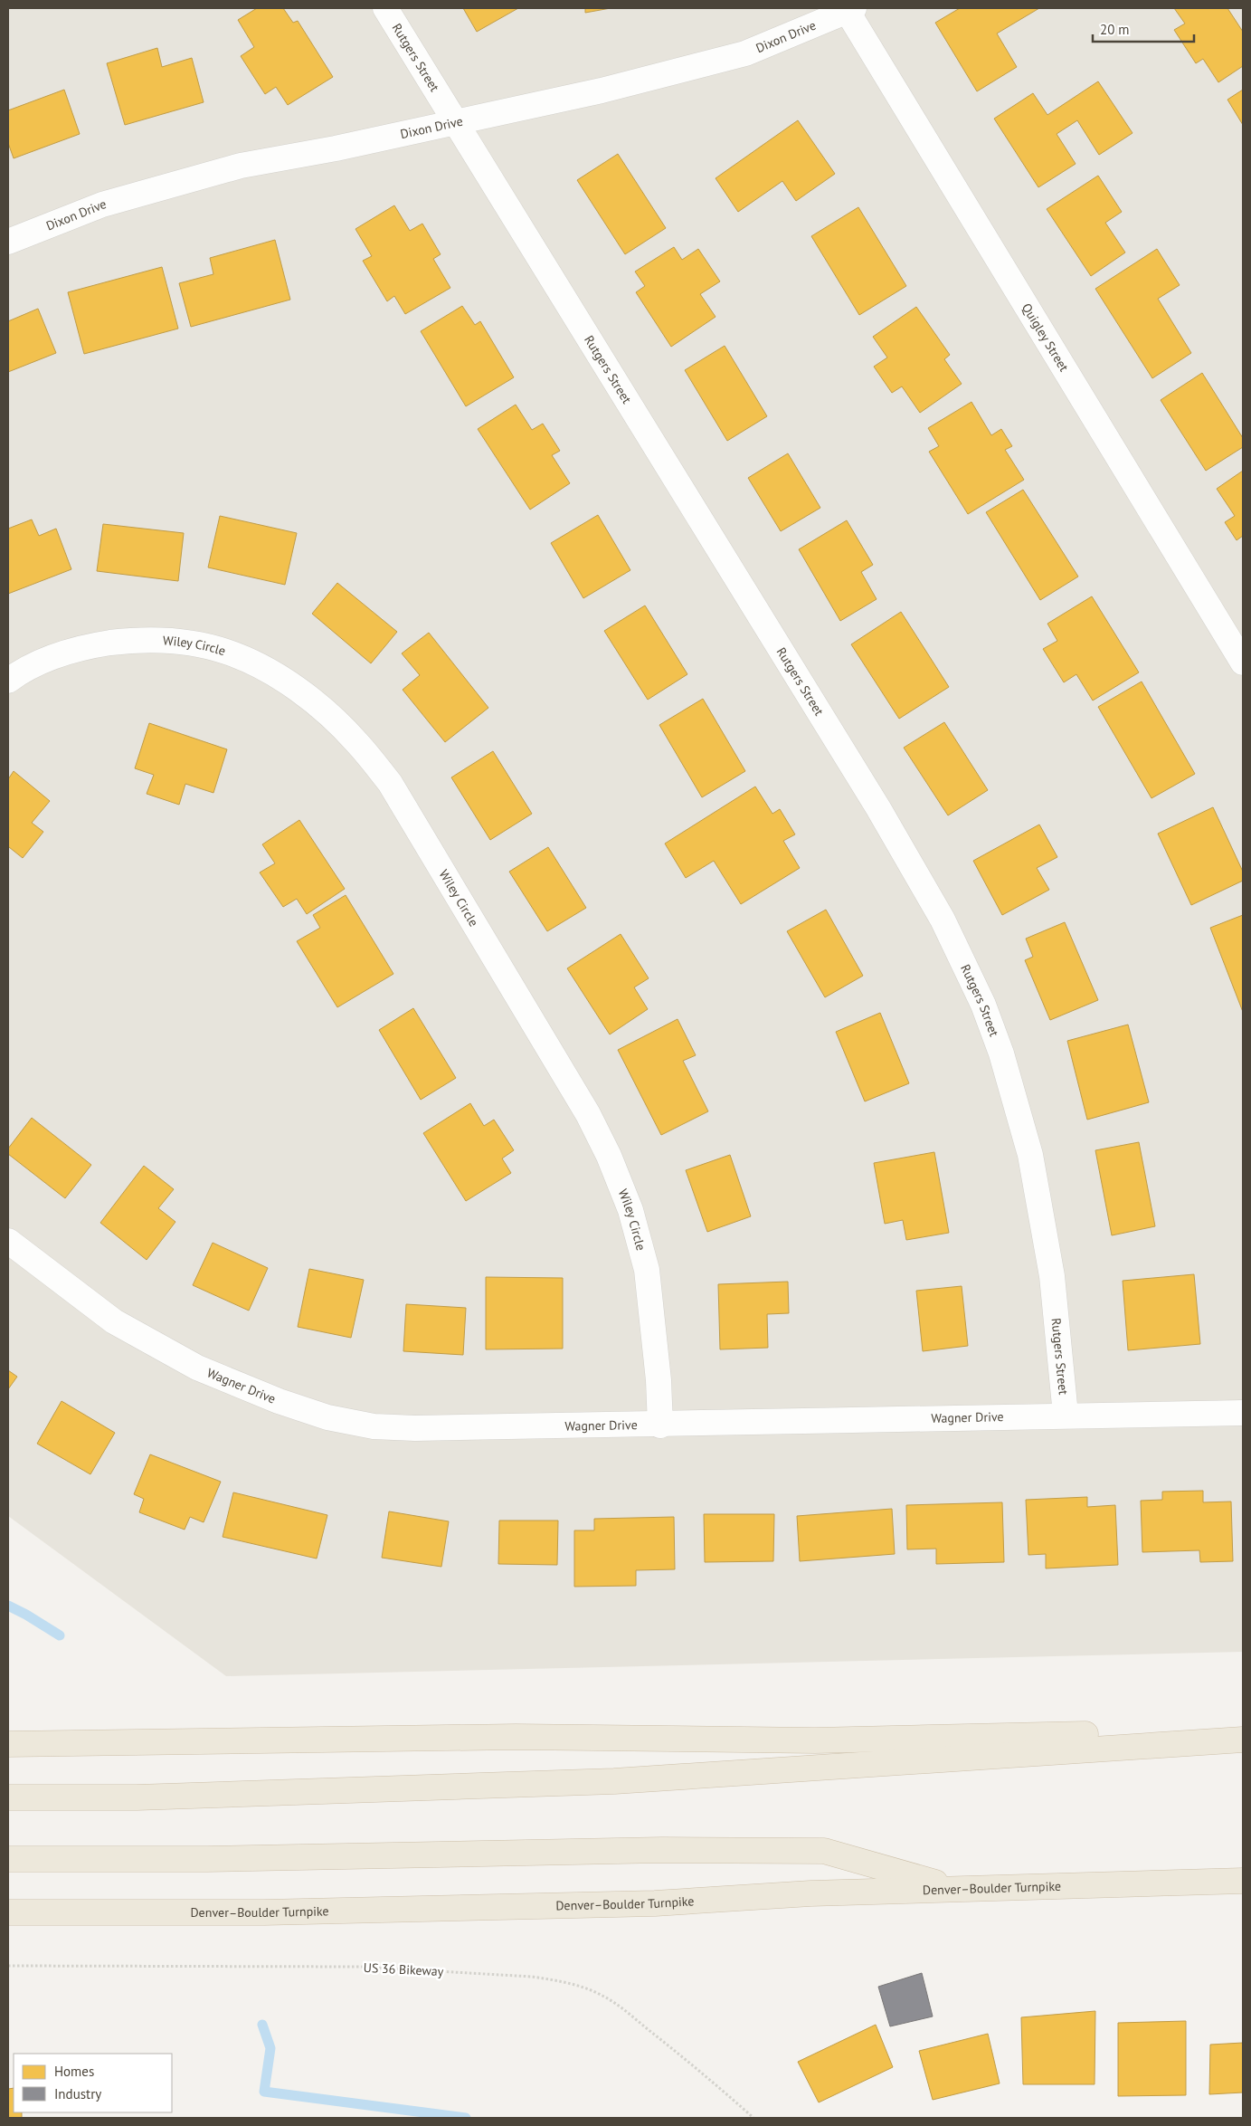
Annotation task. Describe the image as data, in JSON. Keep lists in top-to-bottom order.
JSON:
{
  "streets": {
    "highway": ["Denver–Boulder Turnpike"],
    "street": [
      "Dixon Drive",
      "Rutgers Street",
      "Quigley Street",
      "Wiley Circle",
      "Wagner Drive"
    ],
    "path": ["US 36 Bikeway"]
  },
  "crossings": [
    ["Dixon Drive", "Rutgers Street"],
    ["Dixon Drive", "Quigley Street"],
    ["Rutgers Street", "Wagner Drive"],
    ["Wiley Circle", "Wagner Drive"]
  ],
  "legend": ["Homes", "Industry"],
  "scale_bar": "20 m"
}
